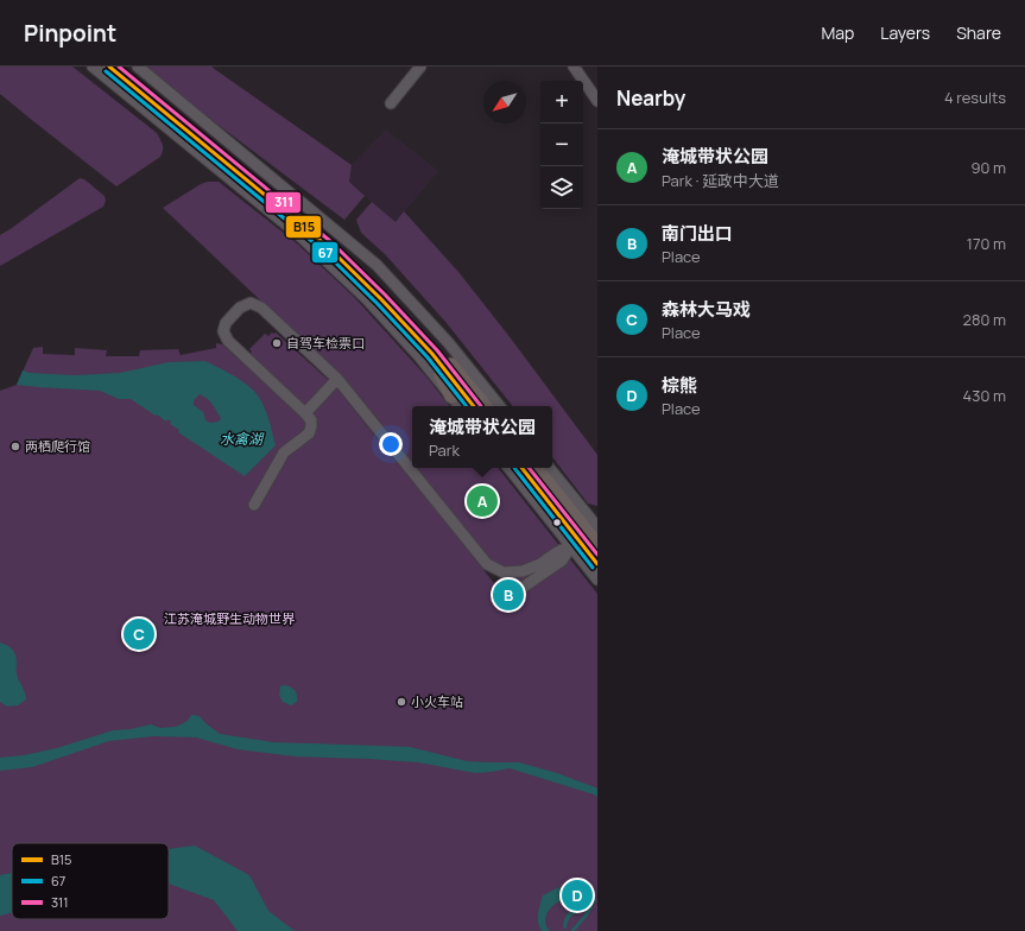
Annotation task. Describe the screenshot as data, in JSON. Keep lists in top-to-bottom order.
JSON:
{
  "water": ["水禽湖"],
  "parks": ["江苏淹城野生动物世界"],
  "places": ["自驾车检票口", "两栖爬行馆", "小火车站"],
  "lines": ["transit line B15", "transit line 311", "transit line 67"],
  "legend": ["B15", "67", "311"],
  "north": "bottom left",
  "page": {
    "header": "Pinpoint",
    "nav": ["Map", "Layers", "Share"],
    "heading": ["Nearby", "4 results"],
    "map_buttons": ["+", "−"],
    "list": [
      {
        "mark": "A",
        "name": "淹城带状公园",
        "note": "Park · 延政中大道",
        "value": "90 m"
      },
      {
        "mark": "B",
        "name": "南门出口",
        "note": "Place",
        "value": "170 m"
      },
      {
        "mark": "C",
        "name": "森林大马戏",
        "note": "Place",
        "value": "280 m"
      },
      {
        "mark": "D",
        "name": "棕熊",
        "note": "Place",
        "value": "430 m"
      }
    ],
    "popup": ["淹城带状公园", "Park"],
    "pins": [
      "A",
      "B",
      "C",
      "D"
    ]
  }
}
